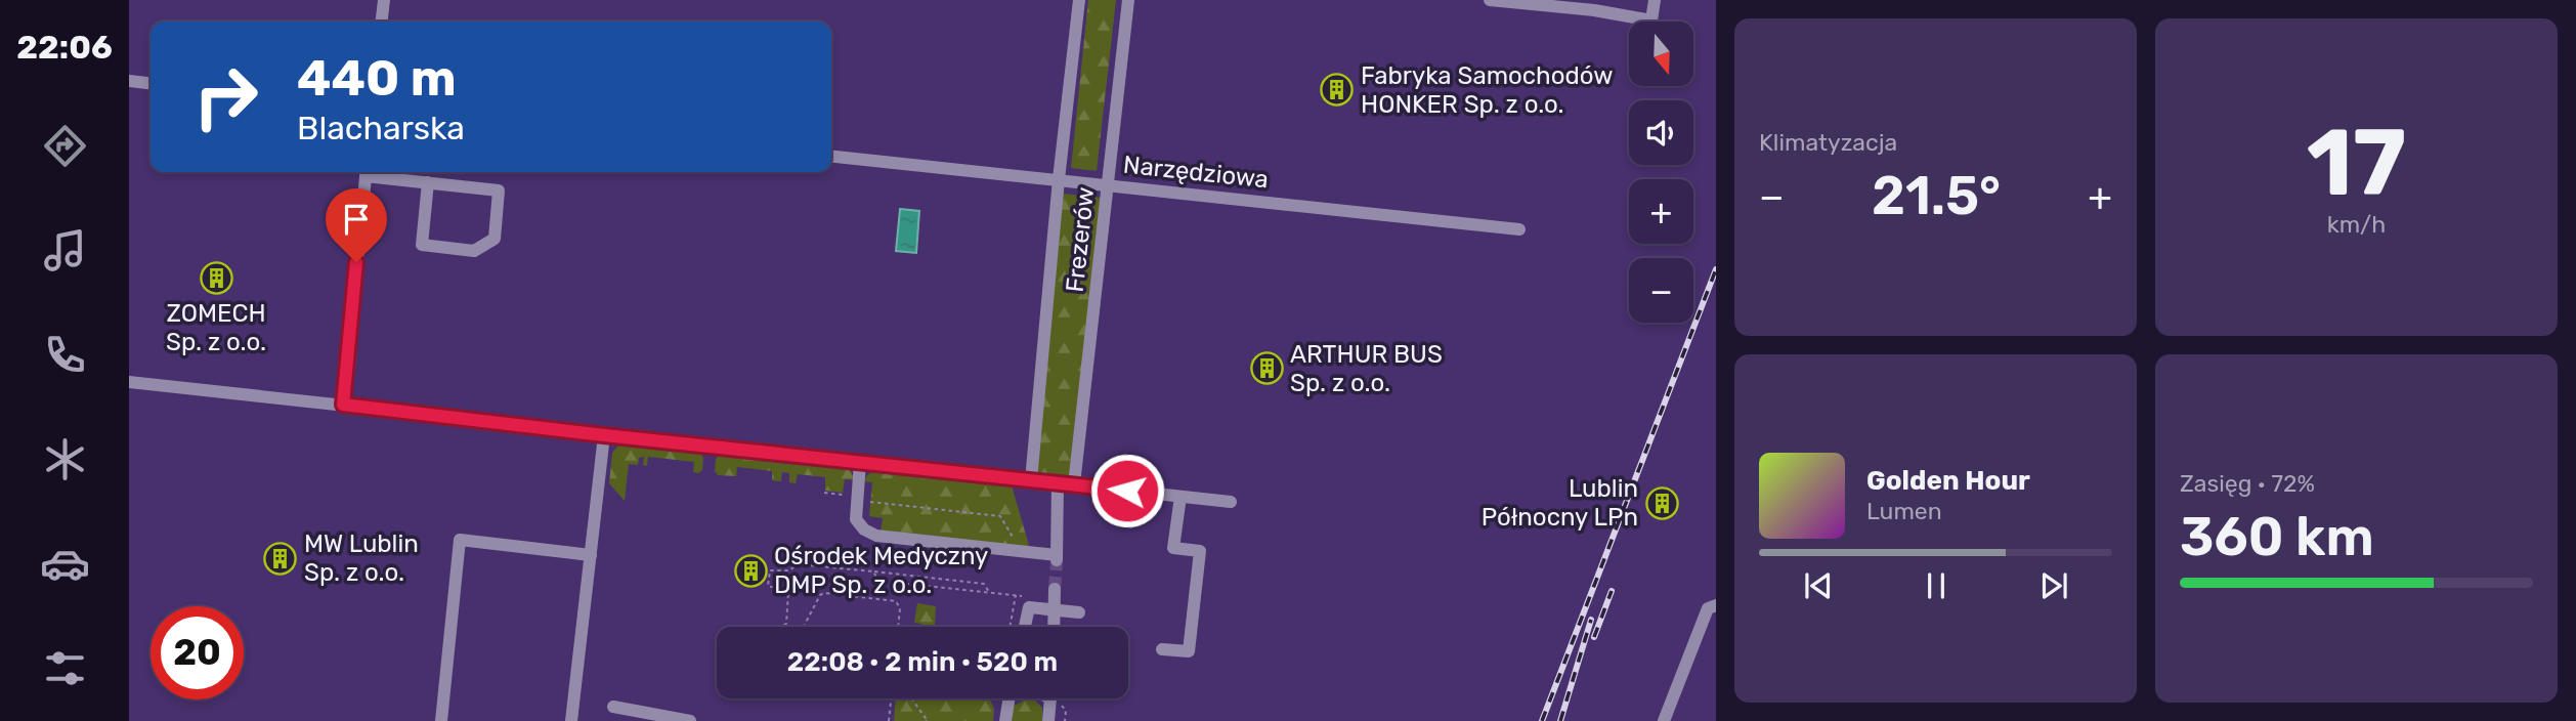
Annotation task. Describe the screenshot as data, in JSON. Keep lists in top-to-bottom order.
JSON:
{
  "streets": {
    "street": ["Narzędziowa", "Frezerów"]
  },
  "crossings": [
    ["Narzędziowa", "Frezerów"]
  ],
  "places": {
    "building": [
      "Fabryka Samochodów HONKER Sp. z o.o.",
      "ZOMECH Sp. z o.o.",
      "ARTHUR BUS Sp. z o.o.",
      "Lublin Północny LPn",
      "MW Lublin Sp. z o.o.",
      "Ośrodek Medyczny DMP Sp. z o.o."
    ]
  },
  "north": "bottom",
  "page": {
    "tabs": "22:06",
    "tile": [
      "Klimatyzacja",
      ["17", "km/h"],
      ["Zasięg · 72%", "360 km"]
    ],
    "map_buttons": ["+", "−"],
    "turn": ["440 m", "Blacharska"],
    "heat": ["−", "21.5°", "+"],
    "song": ["Golden Hour", "Lumen"],
    "limit": "20",
    "trip": "22:08 · 2 min · 520 m"
  }
}
